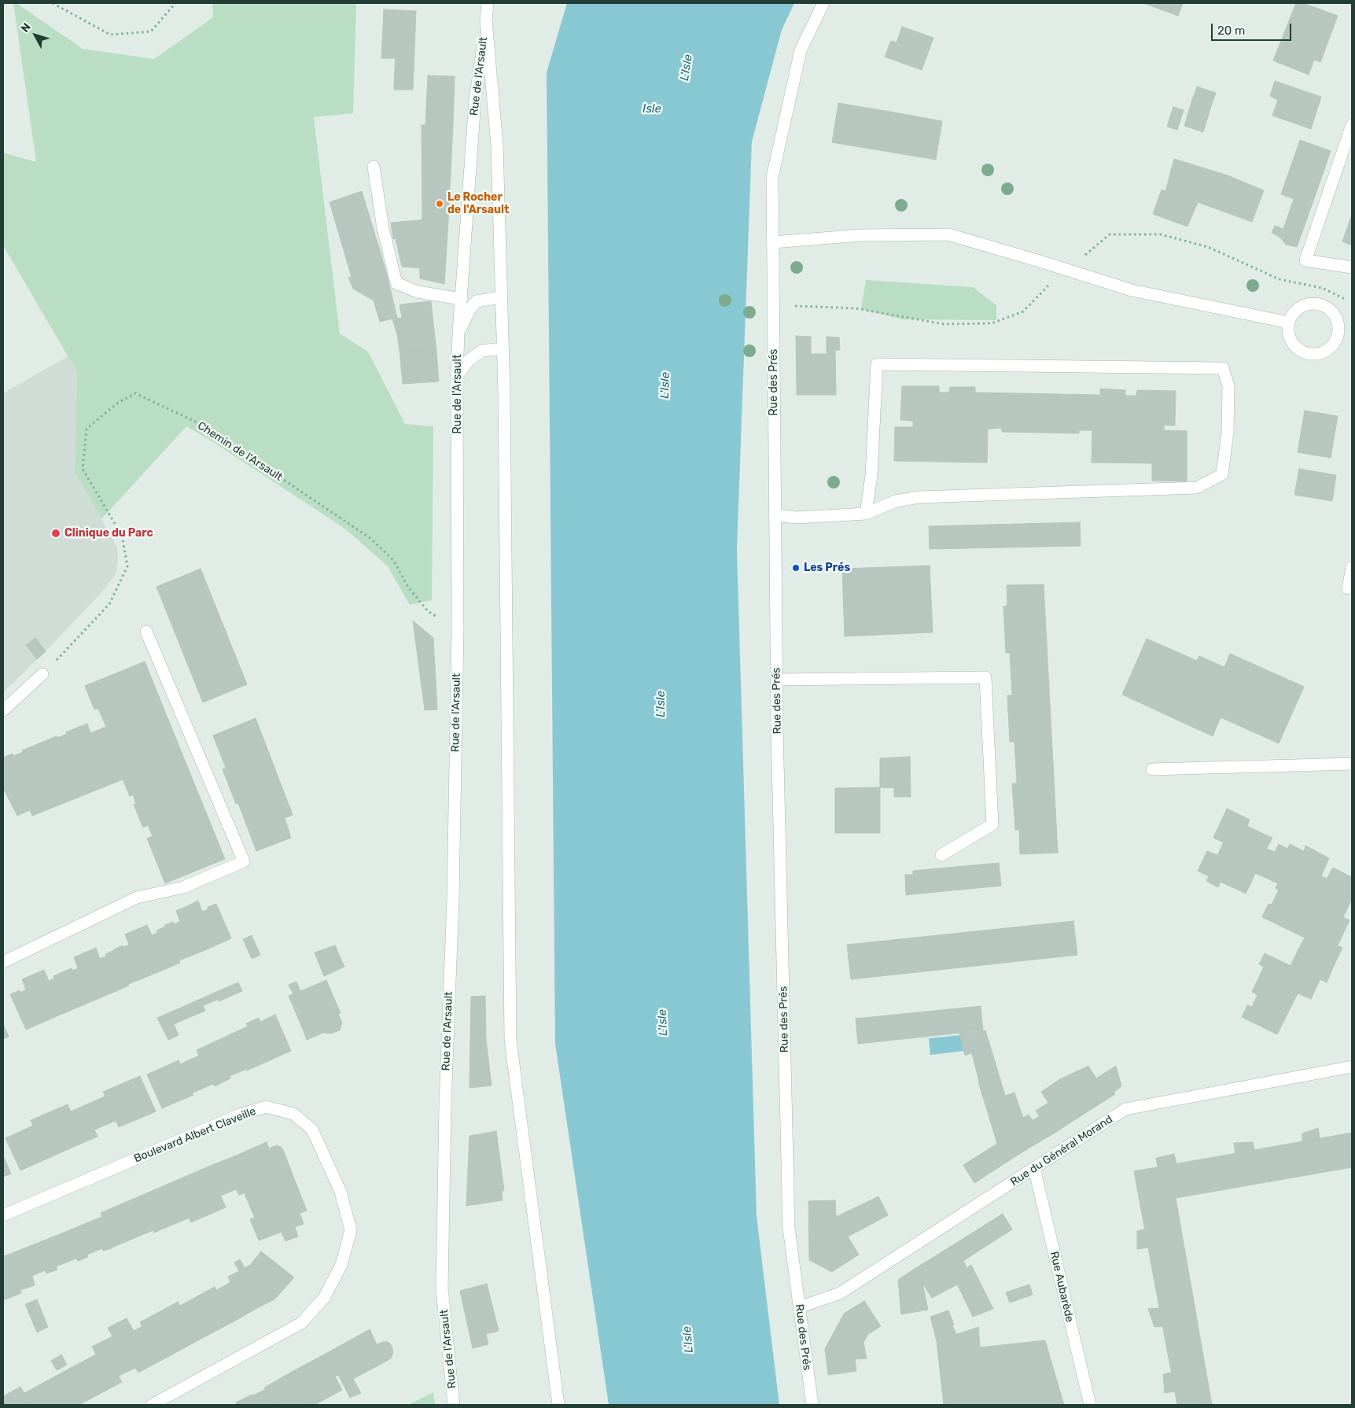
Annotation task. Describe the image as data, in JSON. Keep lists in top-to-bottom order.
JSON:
{
  "streets": {
    "street": [
      "Rue de l'Arsault",
      "Rue des Prés",
      "Boulevard Albert Claveille",
      "Rue du Général Morand",
      "Rue Aubarède"
    ],
    "path": ["Chemin de l'Arsault"]
  },
  "crossings": [
    ["Rue de l'Arsault", "Chemin de l'Arsault"],
    ["Rue des Prés", "Rue du Général Morand"],
    ["Rue du Général Morand", "Rue Aubarède"]
  ],
  "water": ["L'Isle", "Isle"],
  "places": ["Le Rocher de l'Arsault", "Clinique du Parc", "Les Prés"],
  "scale_bar": "20 m",
  "north": "top left"
}
